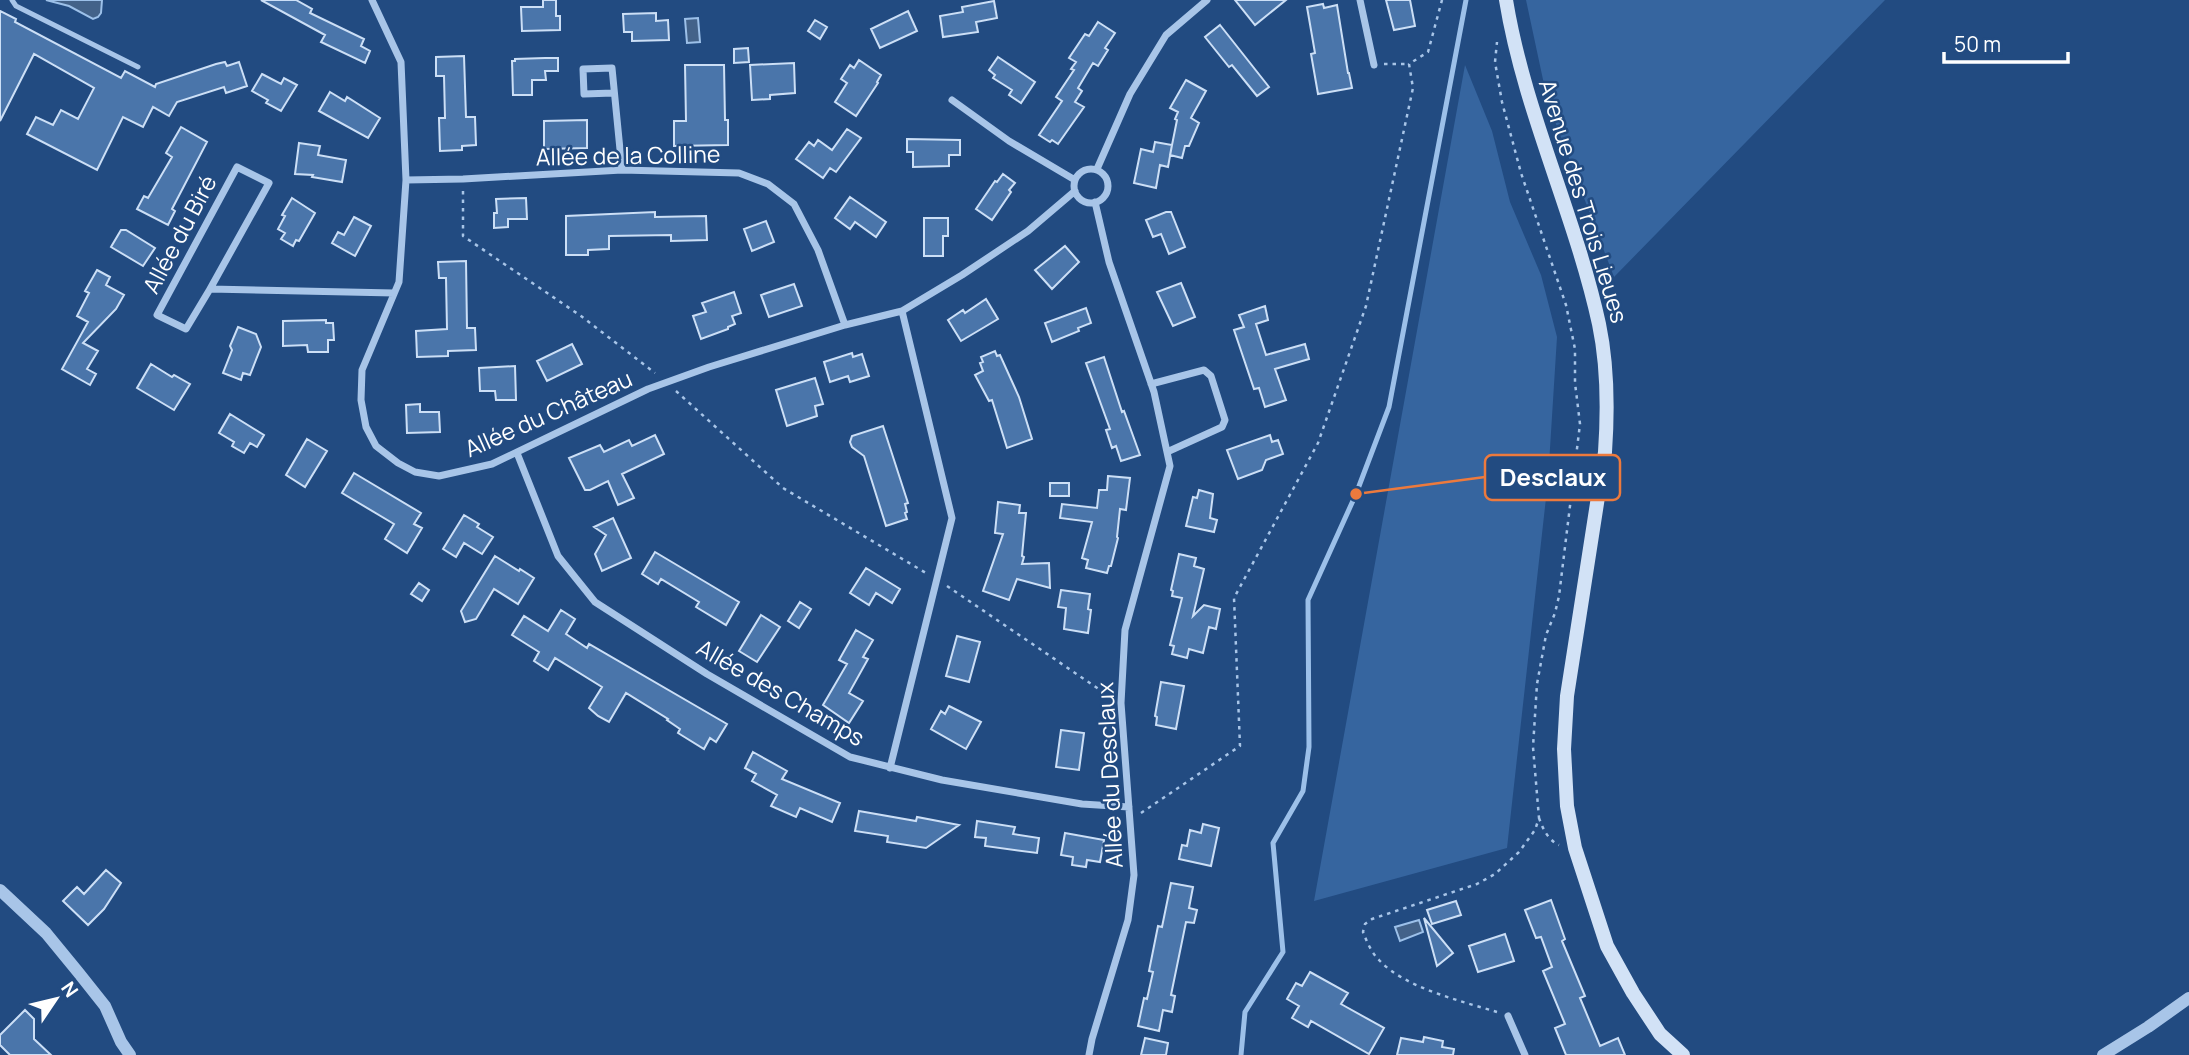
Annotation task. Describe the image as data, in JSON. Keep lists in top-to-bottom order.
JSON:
{
  "streets": {
    "main road": ["Avenue des Trois Lieues"],
    "street": [
      "Allée de la Colline",
      "Allée du Biré",
      "Allée du Château",
      "Allée des Champs",
      "Allée du Desclaux"
    ]
  },
  "crossings": [
    ["Allée de la Colline", "Allée du Château"],
    ["Allée du Château", "Allée des Champs"],
    ["Allée du Château", "Allée du Desclaux"],
    ["Allée des Champs", "Allée du Desclaux"]
  ],
  "places": ["Desclaux"],
  "scale_bar": "50 m",
  "north": "top right"
}
